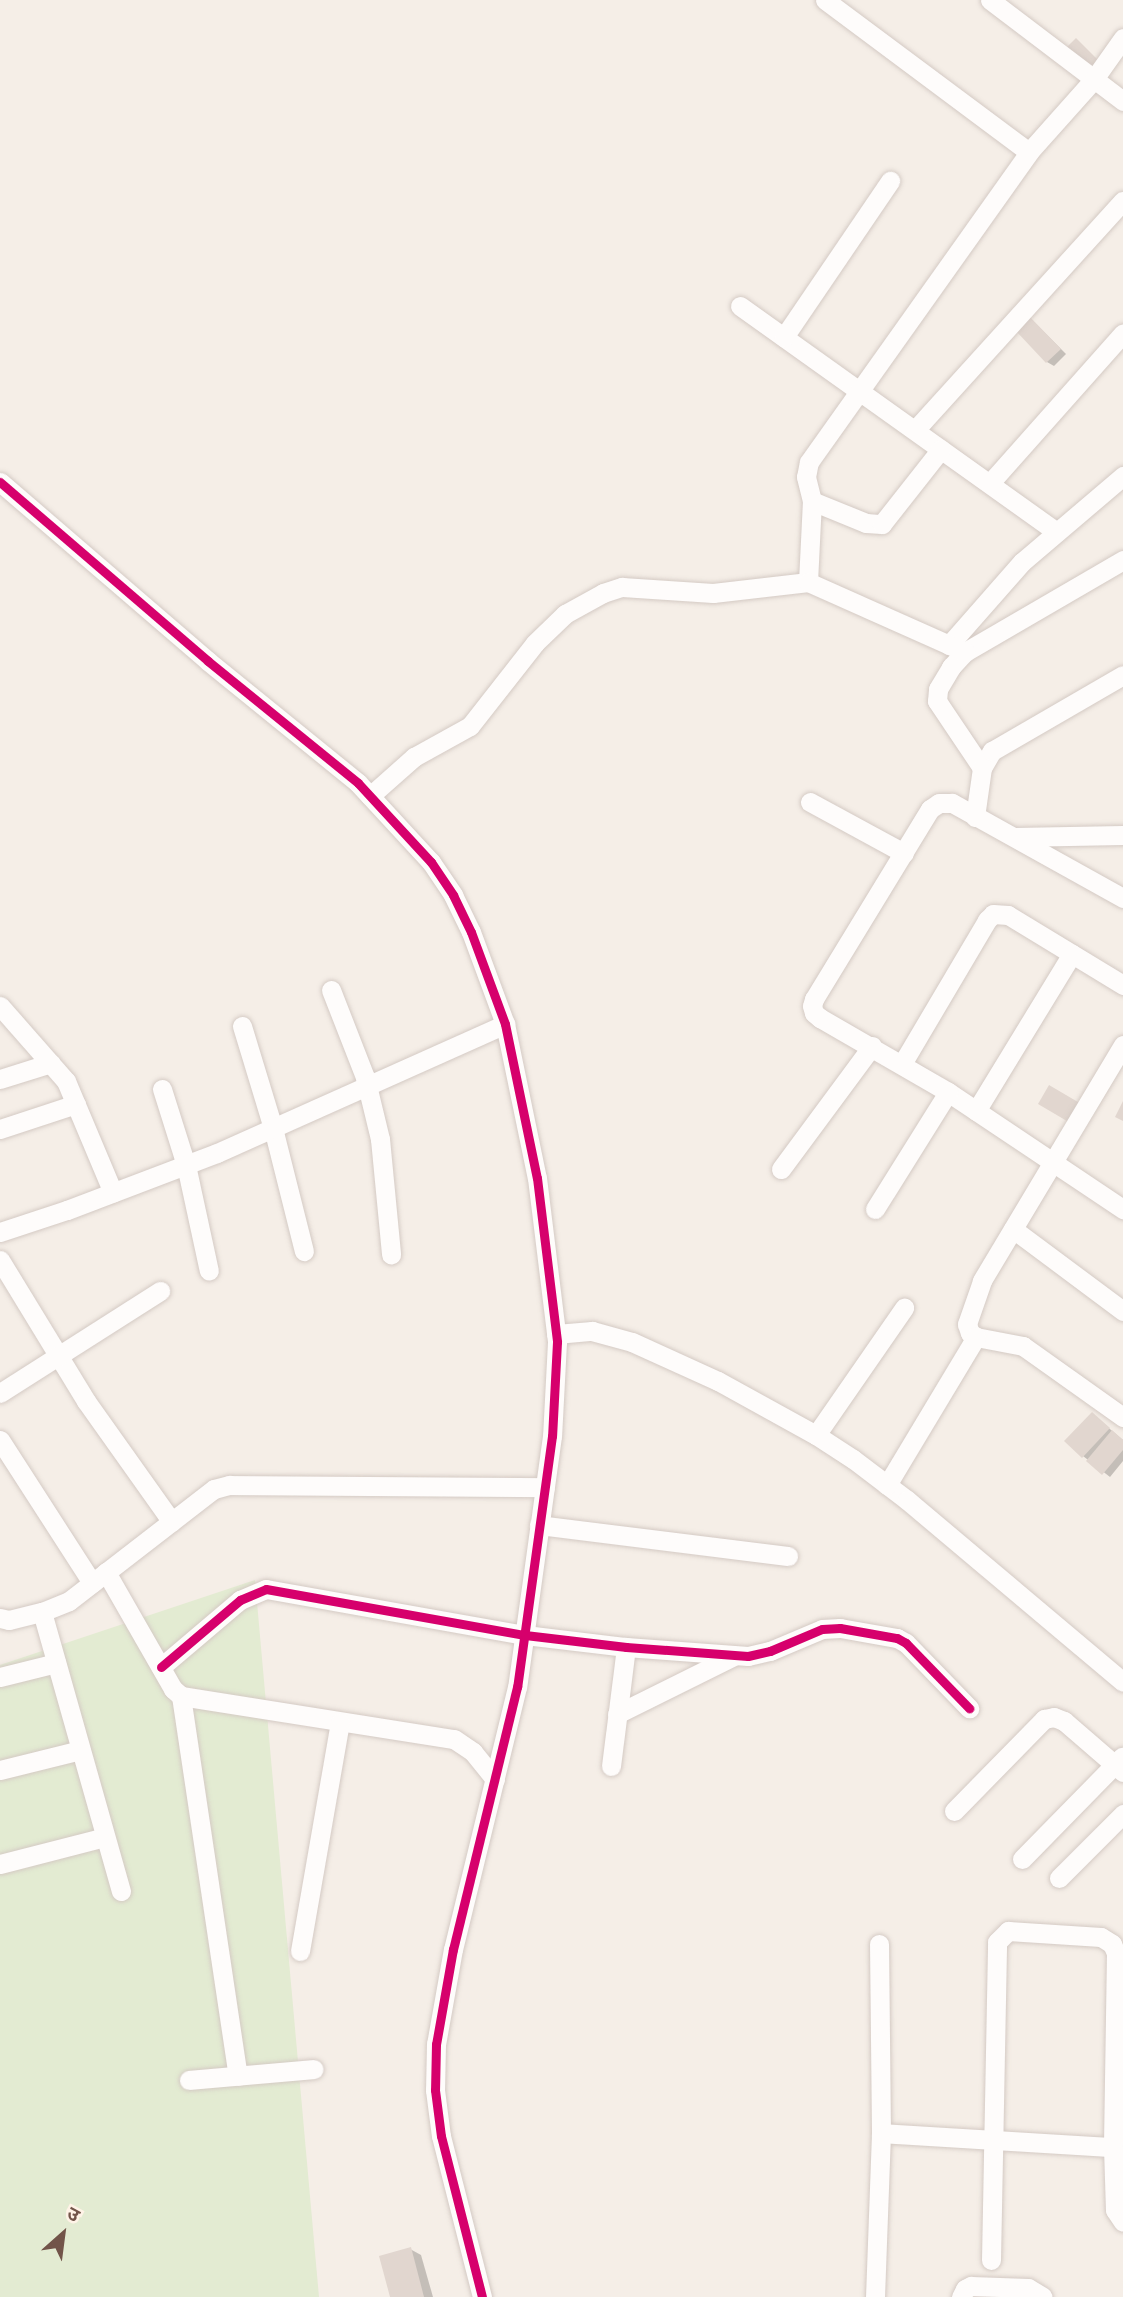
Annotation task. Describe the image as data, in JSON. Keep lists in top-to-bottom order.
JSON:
{
  "north": "top right"
}
